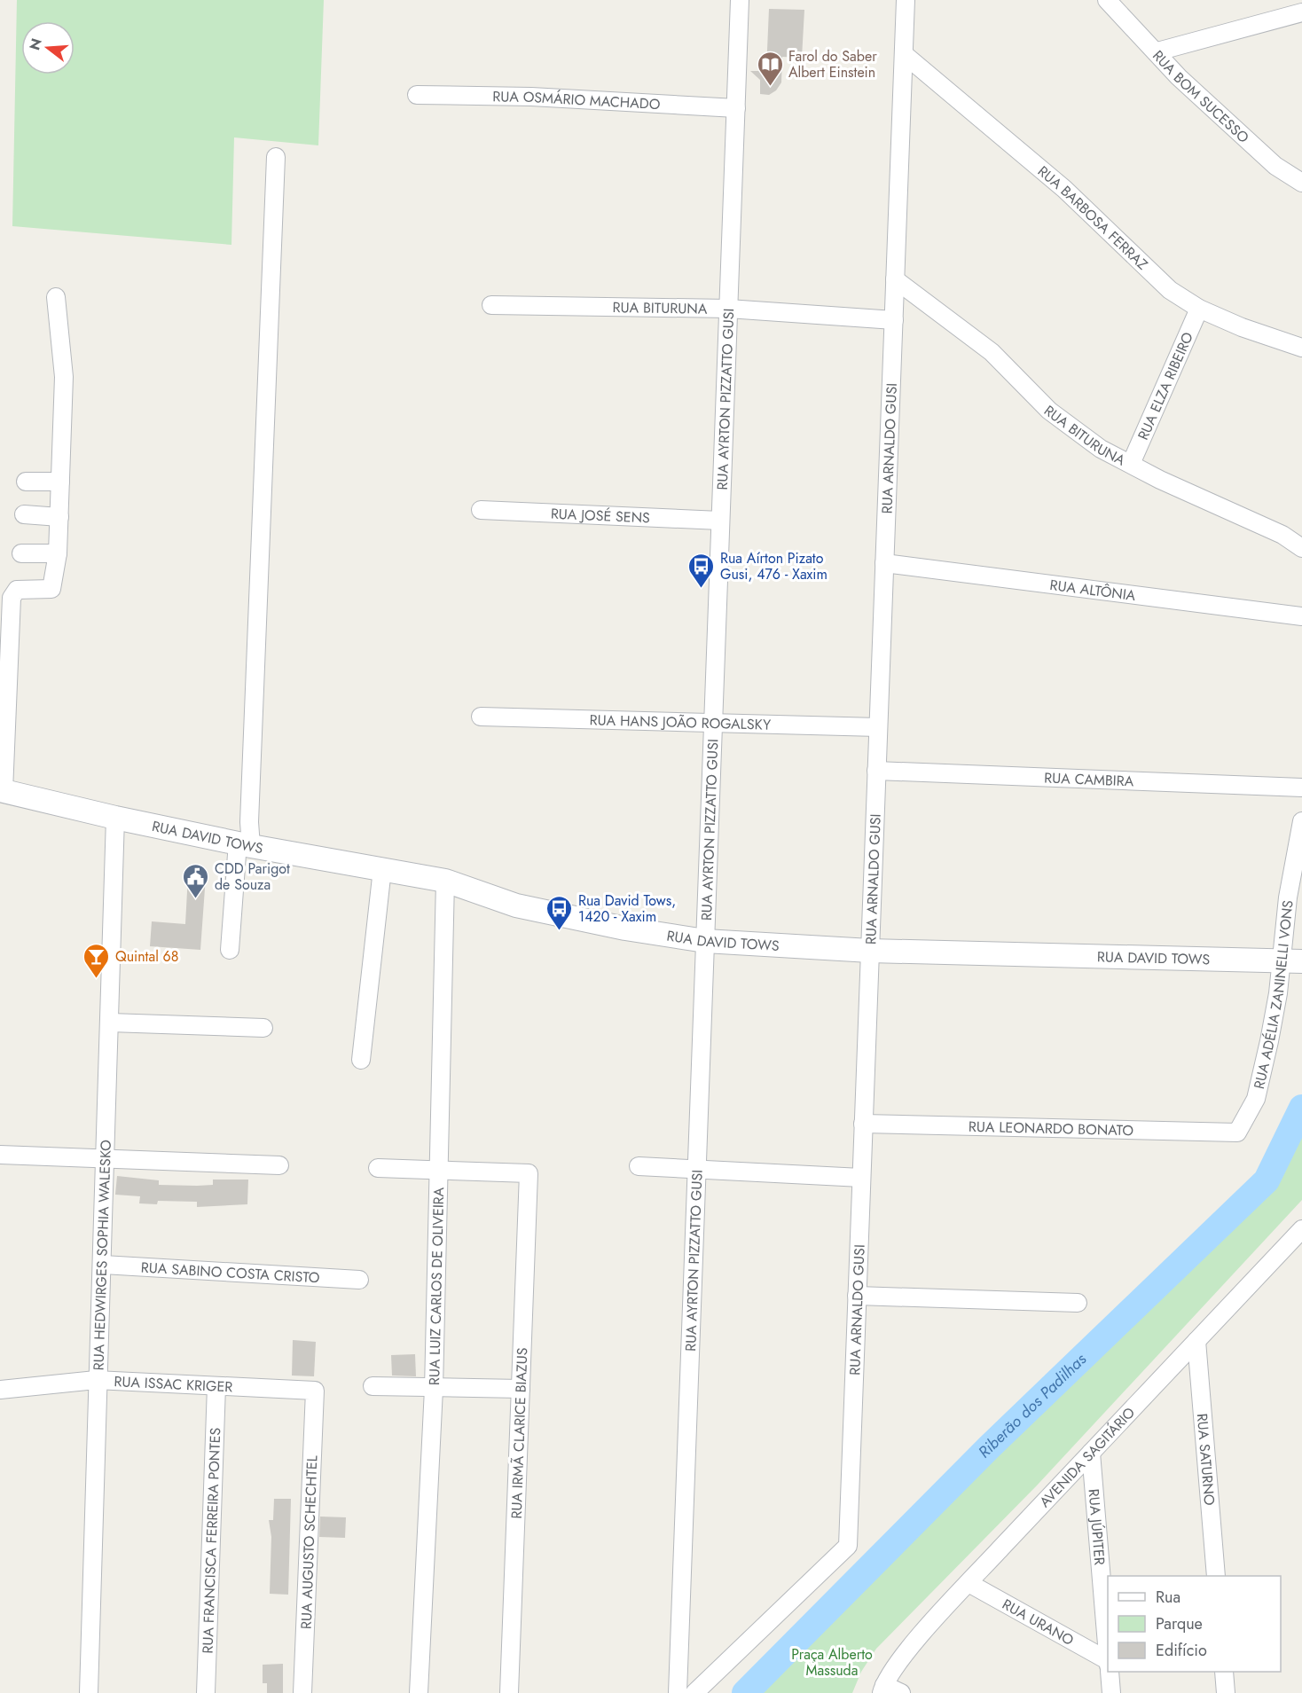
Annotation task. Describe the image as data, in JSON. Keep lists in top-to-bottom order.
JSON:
{
  "streets": {
    "street": [
      "RUA BOM SUCESSO",
      "RUA OSMÁRIO MACHADO",
      "RUA BARBOSA FERRAZ",
      "RUA BITURUNA",
      "RUA ELZA RIBEIRO",
      "RUA AYRTON PIZZATTO GUSI",
      "RUA ARNALDO GUSI",
      "RUA JOSÉ SENS",
      "RUA ALTÔNIA",
      "RUA HANS JOÃO ROGALSKY",
      "RUA CAMBIRA",
      "RUA DAVID TOWS",
      "RUA ADÉLIA ZANINELLI VONS",
      "RUA LEONARDO BONATO",
      "RUA HEDWIRGES SOPHIA WALESKO",
      "RUA SABINO COSTA CRISTO",
      "RUA LUIZ CARLOS DE OLIVEIRA",
      "RUA ISSAC KRIGER",
      "RUA IRMÃ CLARICE BIAZUS",
      "AVENIDA SAGITÁRIO",
      "RUA SATURNO",
      "RUA JÚPITER",
      "RUA FRANCISCA FERREIRA PONTES",
      "RUA AUGUSTO SCHECHTEL",
      "RUA URANO"
    ]
  },
  "crossings": [
    ["RUA OSMÁRIO MACHADO", "RUA AYRTON PIZZATTO GUSI"],
    ["RUA BARBOSA FERRAZ", "RUA ELZA RIBEIRO"],
    ["RUA BARBOSA FERRAZ", "RUA ARNALDO GUSI"],
    ["RUA BITURUNA", "RUA ELZA RIBEIRO"],
    ["RUA BITURUNA", "RUA AYRTON PIZZATTO GUSI"],
    ["RUA BITURUNA", "RUA ARNALDO GUSI"],
    ["RUA AYRTON PIZZATTO GUSI", "RUA JOSÉ SENS"],
    ["RUA AYRTON PIZZATTO GUSI", "RUA HANS JOÃO ROGALSKY"],
    ["RUA AYRTON PIZZATTO GUSI", "RUA DAVID TOWS"],
    ["RUA ARNALDO GUSI", "RUA ALTÔNIA"],
    ["RUA ARNALDO GUSI", "RUA HANS JOÃO ROGALSKY"],
    ["RUA ARNALDO GUSI", "RUA CAMBIRA"],
    ["RUA ARNALDO GUSI", "RUA DAVID TOWS"],
    ["RUA ARNALDO GUSI", "RUA LEONARDO BONATO"],
    ["RUA DAVID TOWS", "RUA ADÉLIA ZANINELLI VONS"],
    ["RUA DAVID TOWS", "RUA HEDWIRGES SOPHIA WALESKO"],
    ["RUA DAVID TOWS", "RUA LUIZ CARLOS DE OLIVEIRA"],
    ["RUA ADÉLIA ZANINELLI VONS", "RUA LEONARDO BONATO"],
    ["RUA HEDWIRGES SOPHIA WALESKO", "RUA SABINO COSTA CRISTO"],
    ["RUA HEDWIRGES SOPHIA WALESKO", "RUA ISSAC KRIGER"],
    ["RUA LUIZ CARLOS DE OLIVEIRA", "RUA IRMÃ CLARICE BIAZUS"],
    ["RUA ISSAC KRIGER", "RUA FRANCISCA FERREIRA PONTES"],
    ["RUA ISSAC KRIGER", "RUA AUGUSTO SCHECHTEL"],
    ["AVENIDA SAGITÁRIO", "RUA SATURNO"],
    ["AVENIDA SAGITÁRIO", "RUA JÚPITER"],
    ["AVENIDA SAGITÁRIO", "RUA URANO"]
  ],
  "water": ["Riberão dos Padilhas"],
  "parks": ["Praça Alberto Massuda"],
  "places": {
    "library": ["Farol do Saber Albert Einstein"],
    "bus stop": ["Rua Aírton Pizato Gusi, 476 - Xaxim", "Rua David Tows, 1420 - Xaxim"],
    "public building": ["CDD Parigot de Souza"],
    "bar": ["Quintal 68"]
  },
  "legend": ["Rua", "Parque", "Edifício"],
  "north": "left"
}
